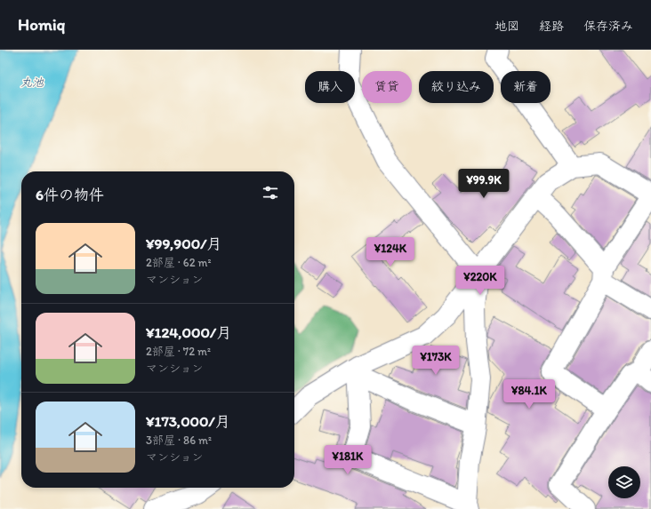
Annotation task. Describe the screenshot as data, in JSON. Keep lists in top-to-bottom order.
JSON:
{
  "water": ["丸池"],
  "page": {
    "header": "Homiq",
    "nav": ["地図", "経路", "保存済み"],
    "chip": [
      "購入",
      "賃貸",
      "絞り込み",
      "新着"
    ],
    "price": [
      "¥99.9K",
      "¥124K",
      "¥220K",
      "¥173K",
      "¥84.1K",
      "¥181K"
    ],
    "heading": "6件の物件",
    "list": [
      {
        "name": "¥99,900/月",
        "note": "2部屋 · 62 m² · マンション"
      },
      {
        "name": "¥124,000/月",
        "note": "2部屋 · 72 m² · マンション"
      },
      {
        "name": "¥173,000/月",
        "note": "3部屋 · 86 m² · マンション"
      }
    ]
  }
}
